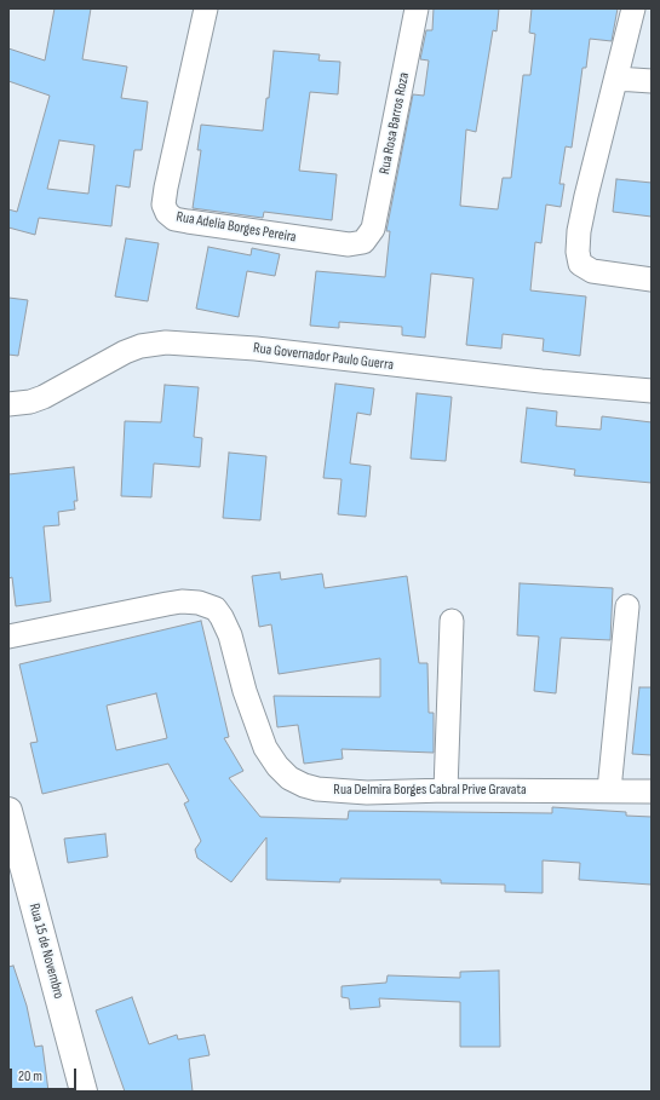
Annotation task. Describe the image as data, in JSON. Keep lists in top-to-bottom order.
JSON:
{
  "streets": {
    "main road": ["Rua 15 de Novembro"],
    "street": [
      "Rua Rosa Barros Roza",
      "Rua Adelia Borges Pereira",
      "Rua Governador Paulo Guerra",
      "Rua Delmira Borges Cabral Prive Gravata"
    ]
  },
  "crossings": [
    ["Rua Rosa Barros Roza", "Rua Adelia Borges Pereira"]
  ],
  "scale_bar": "20 m"
}
